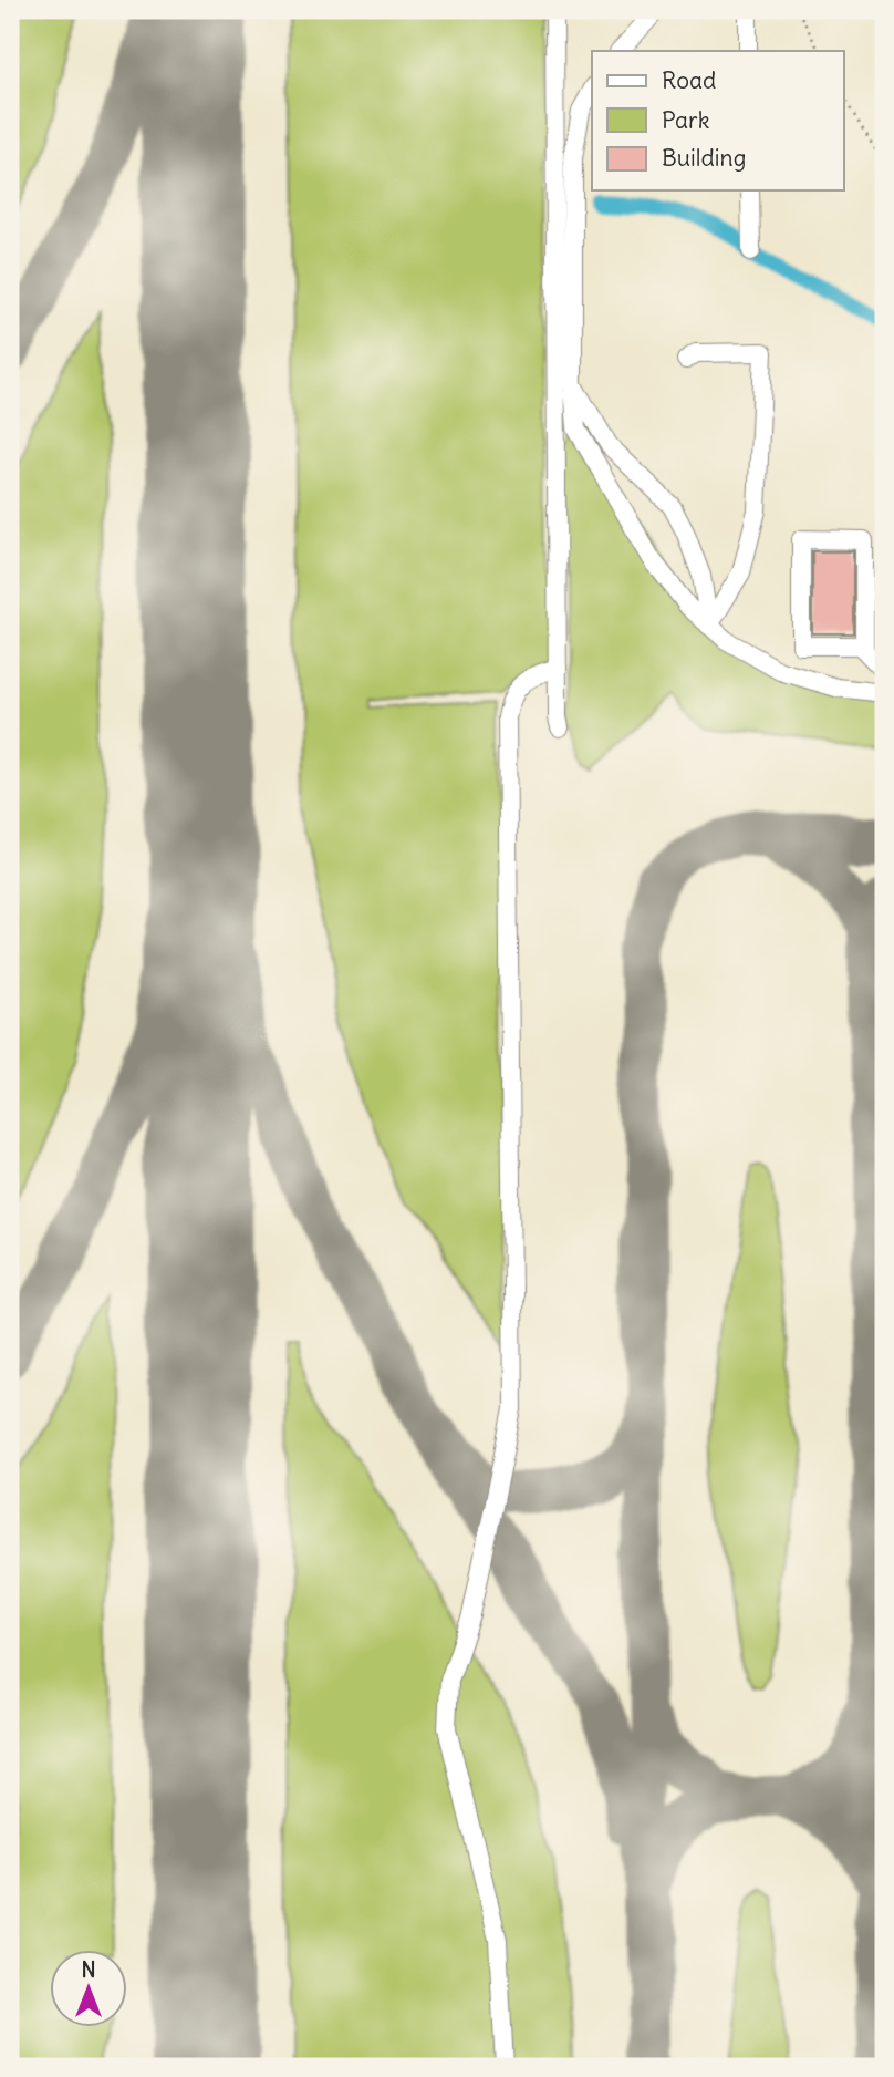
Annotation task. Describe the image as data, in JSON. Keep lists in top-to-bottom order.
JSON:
{
  "legend": ["Road", "Park", "Building"],
  "north": "top"
}
